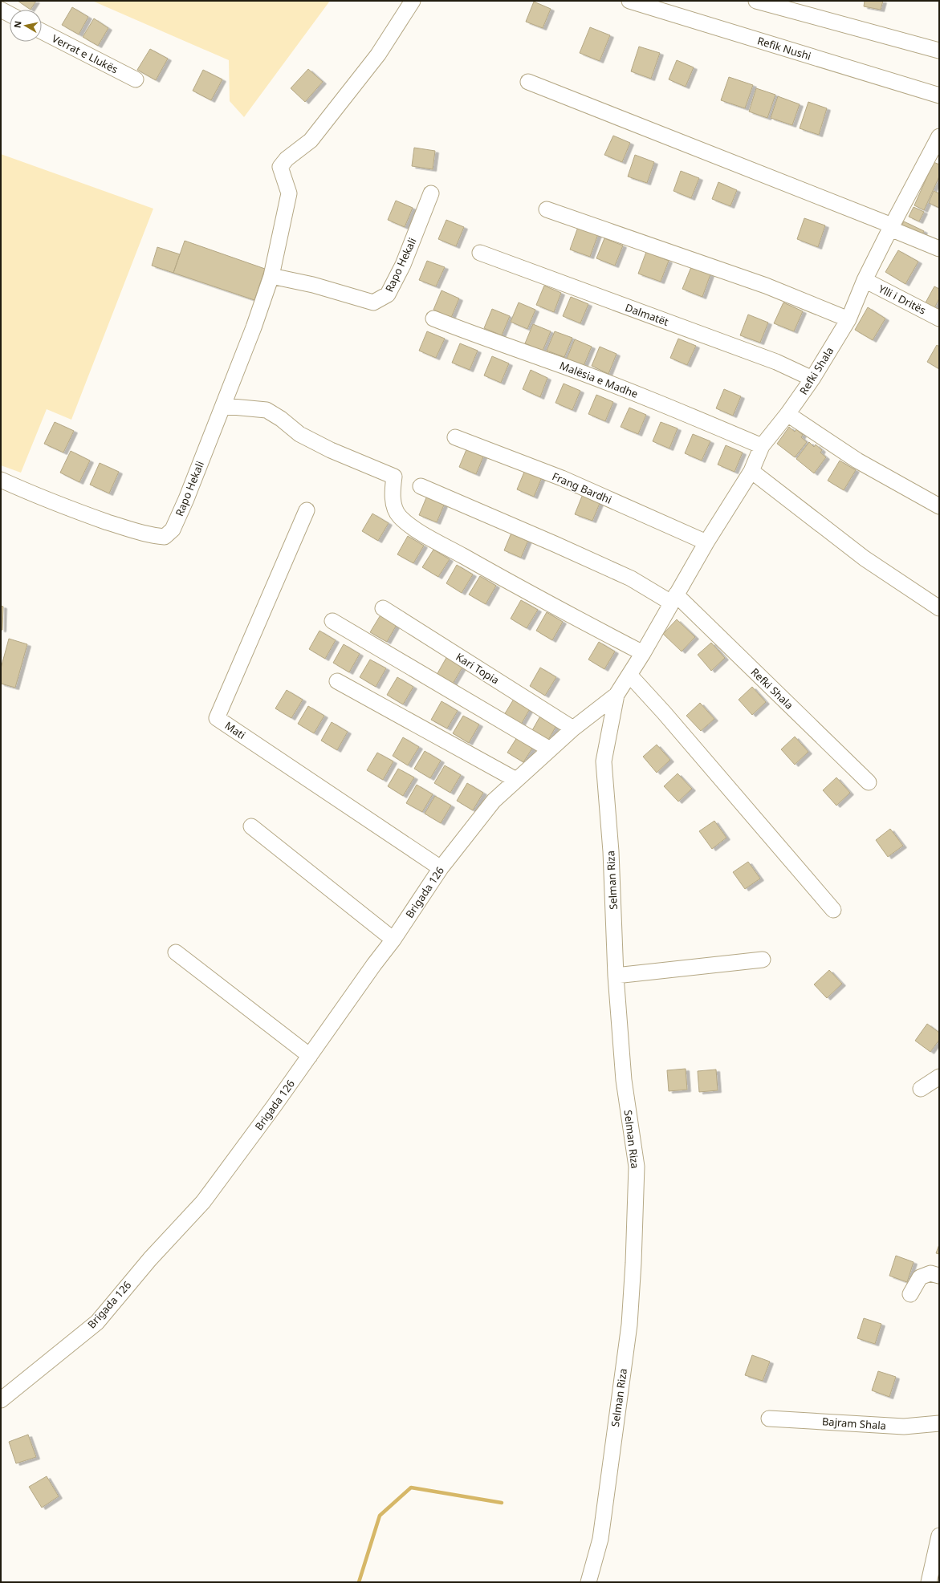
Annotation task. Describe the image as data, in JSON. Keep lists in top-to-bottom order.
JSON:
{
  "streets": {
    "street": [
      "Refik Nushi",
      "Verrat e Llukës",
      "Rapo Hekali",
      "Ylli i Dritës",
      "Dalmatët",
      "Refki Shala",
      "Malësia e Madhe",
      "Frang Bardhi",
      "Kari Topia",
      "Mati",
      "Selman Riza",
      "Brigada 126",
      "Bajram Shala"
    ]
  },
  "crossings": [
    ["Ylli i Dritës", "Refki Shala"],
    ["Dalmatët", "Refki Shala"],
    ["Refki Shala", "Malësia e Madhe"],
    ["Refki Shala", "Frang Bardhi"],
    ["Refki Shala", "Selman Riza"],
    ["Refki Shala", "Brigada 126"],
    ["Kari Topia", "Brigada 126"],
    ["Mati", "Brigada 126"],
    ["Selman Riza", "Brigada 126"]
  ],
  "north": "left"
}
